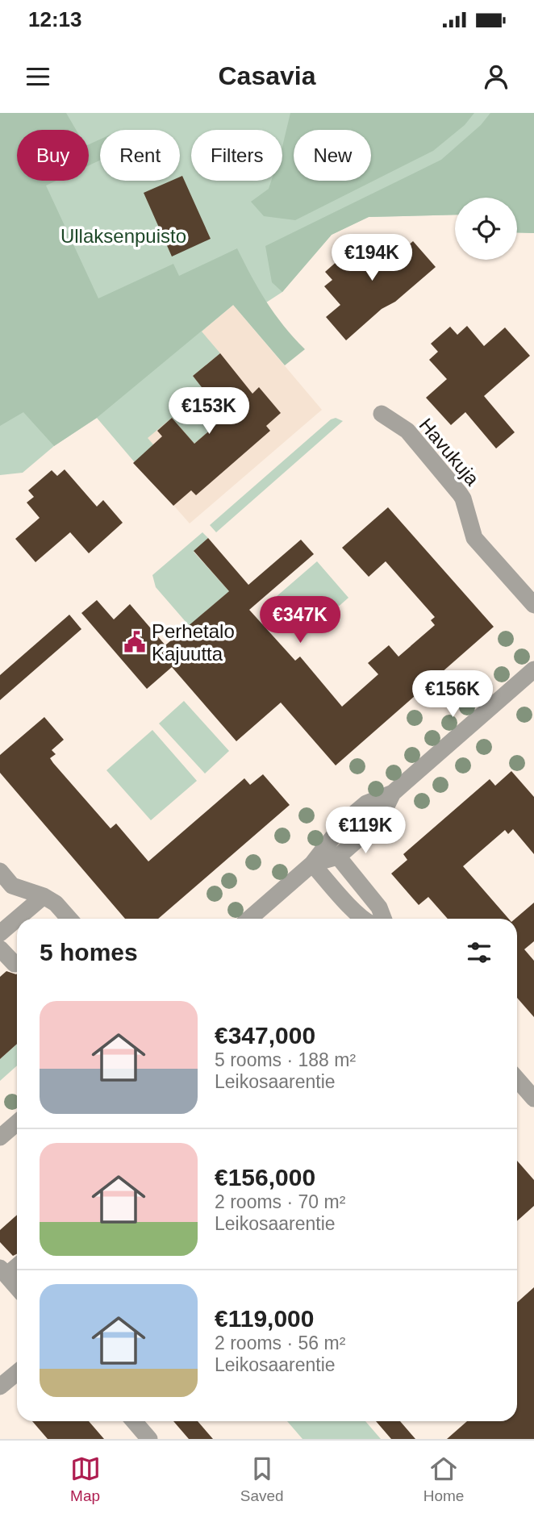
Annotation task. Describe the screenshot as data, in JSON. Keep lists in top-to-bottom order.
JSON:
{
  "streets": {
    "street": ["Havukuja"]
  },
  "parks": ["Ullaksenpuisto"],
  "places": {
    "public building": ["Perhetalo Kajuutta"]
  },
  "page": {
    "status": "12:13",
    "header": "Casavia",
    "chip": [
      "Buy",
      "Rent",
      "Filters",
      "New"
    ],
    "price": [
      "€194K",
      "€153K",
      "€347K",
      "€156K",
      "€119K"
    ],
    "heading": "5 homes",
    "list": [
      {
        "name": "€347,000",
        "note": "5 rooms · 188 m² · Leikosaarentie"
      },
      {
        "name": "€156,000",
        "note": "2 rooms · 70 m² · Leikosaarentie"
      },
      {
        "name": "€119,000",
        "note": "2 rooms · 56 m² · Leikosaarentie"
      }
    ],
    "tabs": ["Map", "Saved", "Home"]
  }
}
